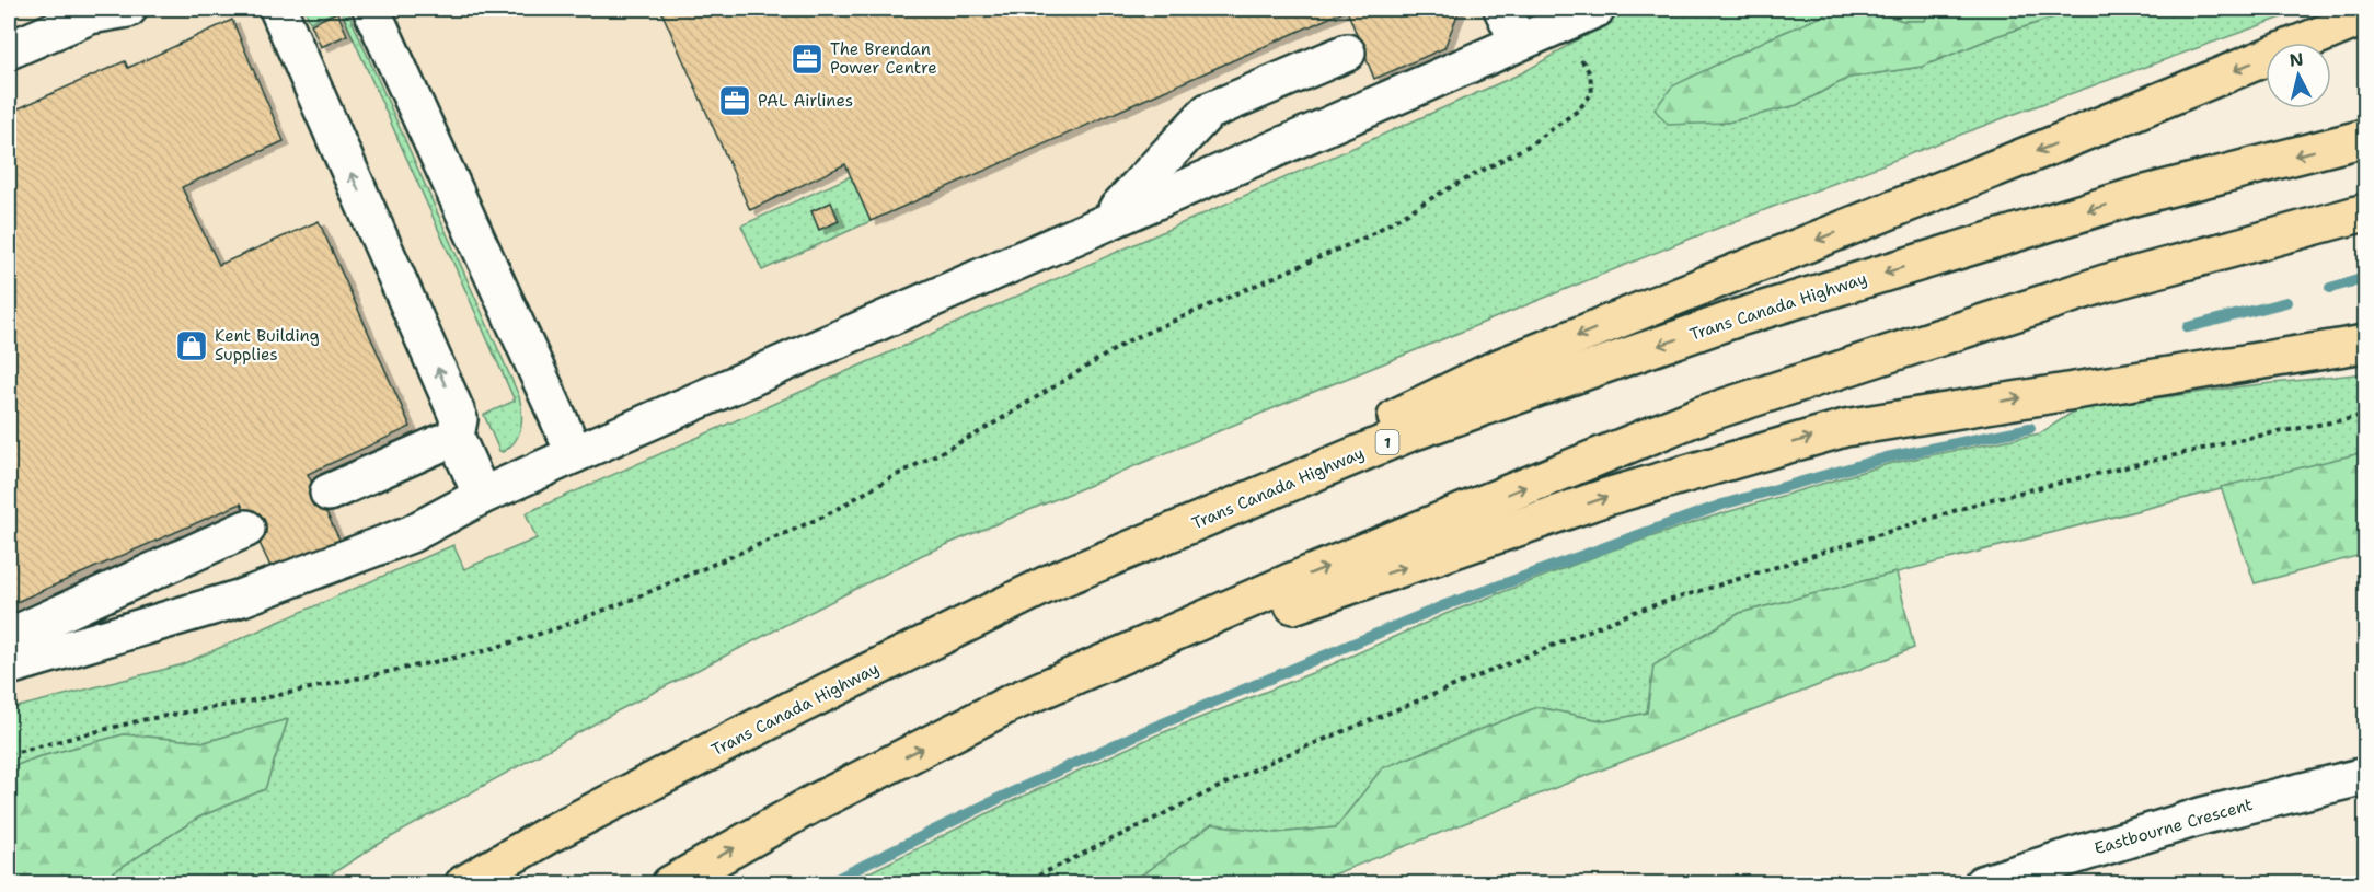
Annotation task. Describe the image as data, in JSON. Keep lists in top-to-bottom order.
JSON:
{
  "streets": {
    "highway": ["Trans Canada Highway", "1"],
    "street": ["Eastbourne Crescent"]
  },
  "places": {
    "office": ["The Brendan Power Centre", "PAL Airlines"],
    "shop": ["Kent Building Supplies"]
  },
  "north": "top"
}
